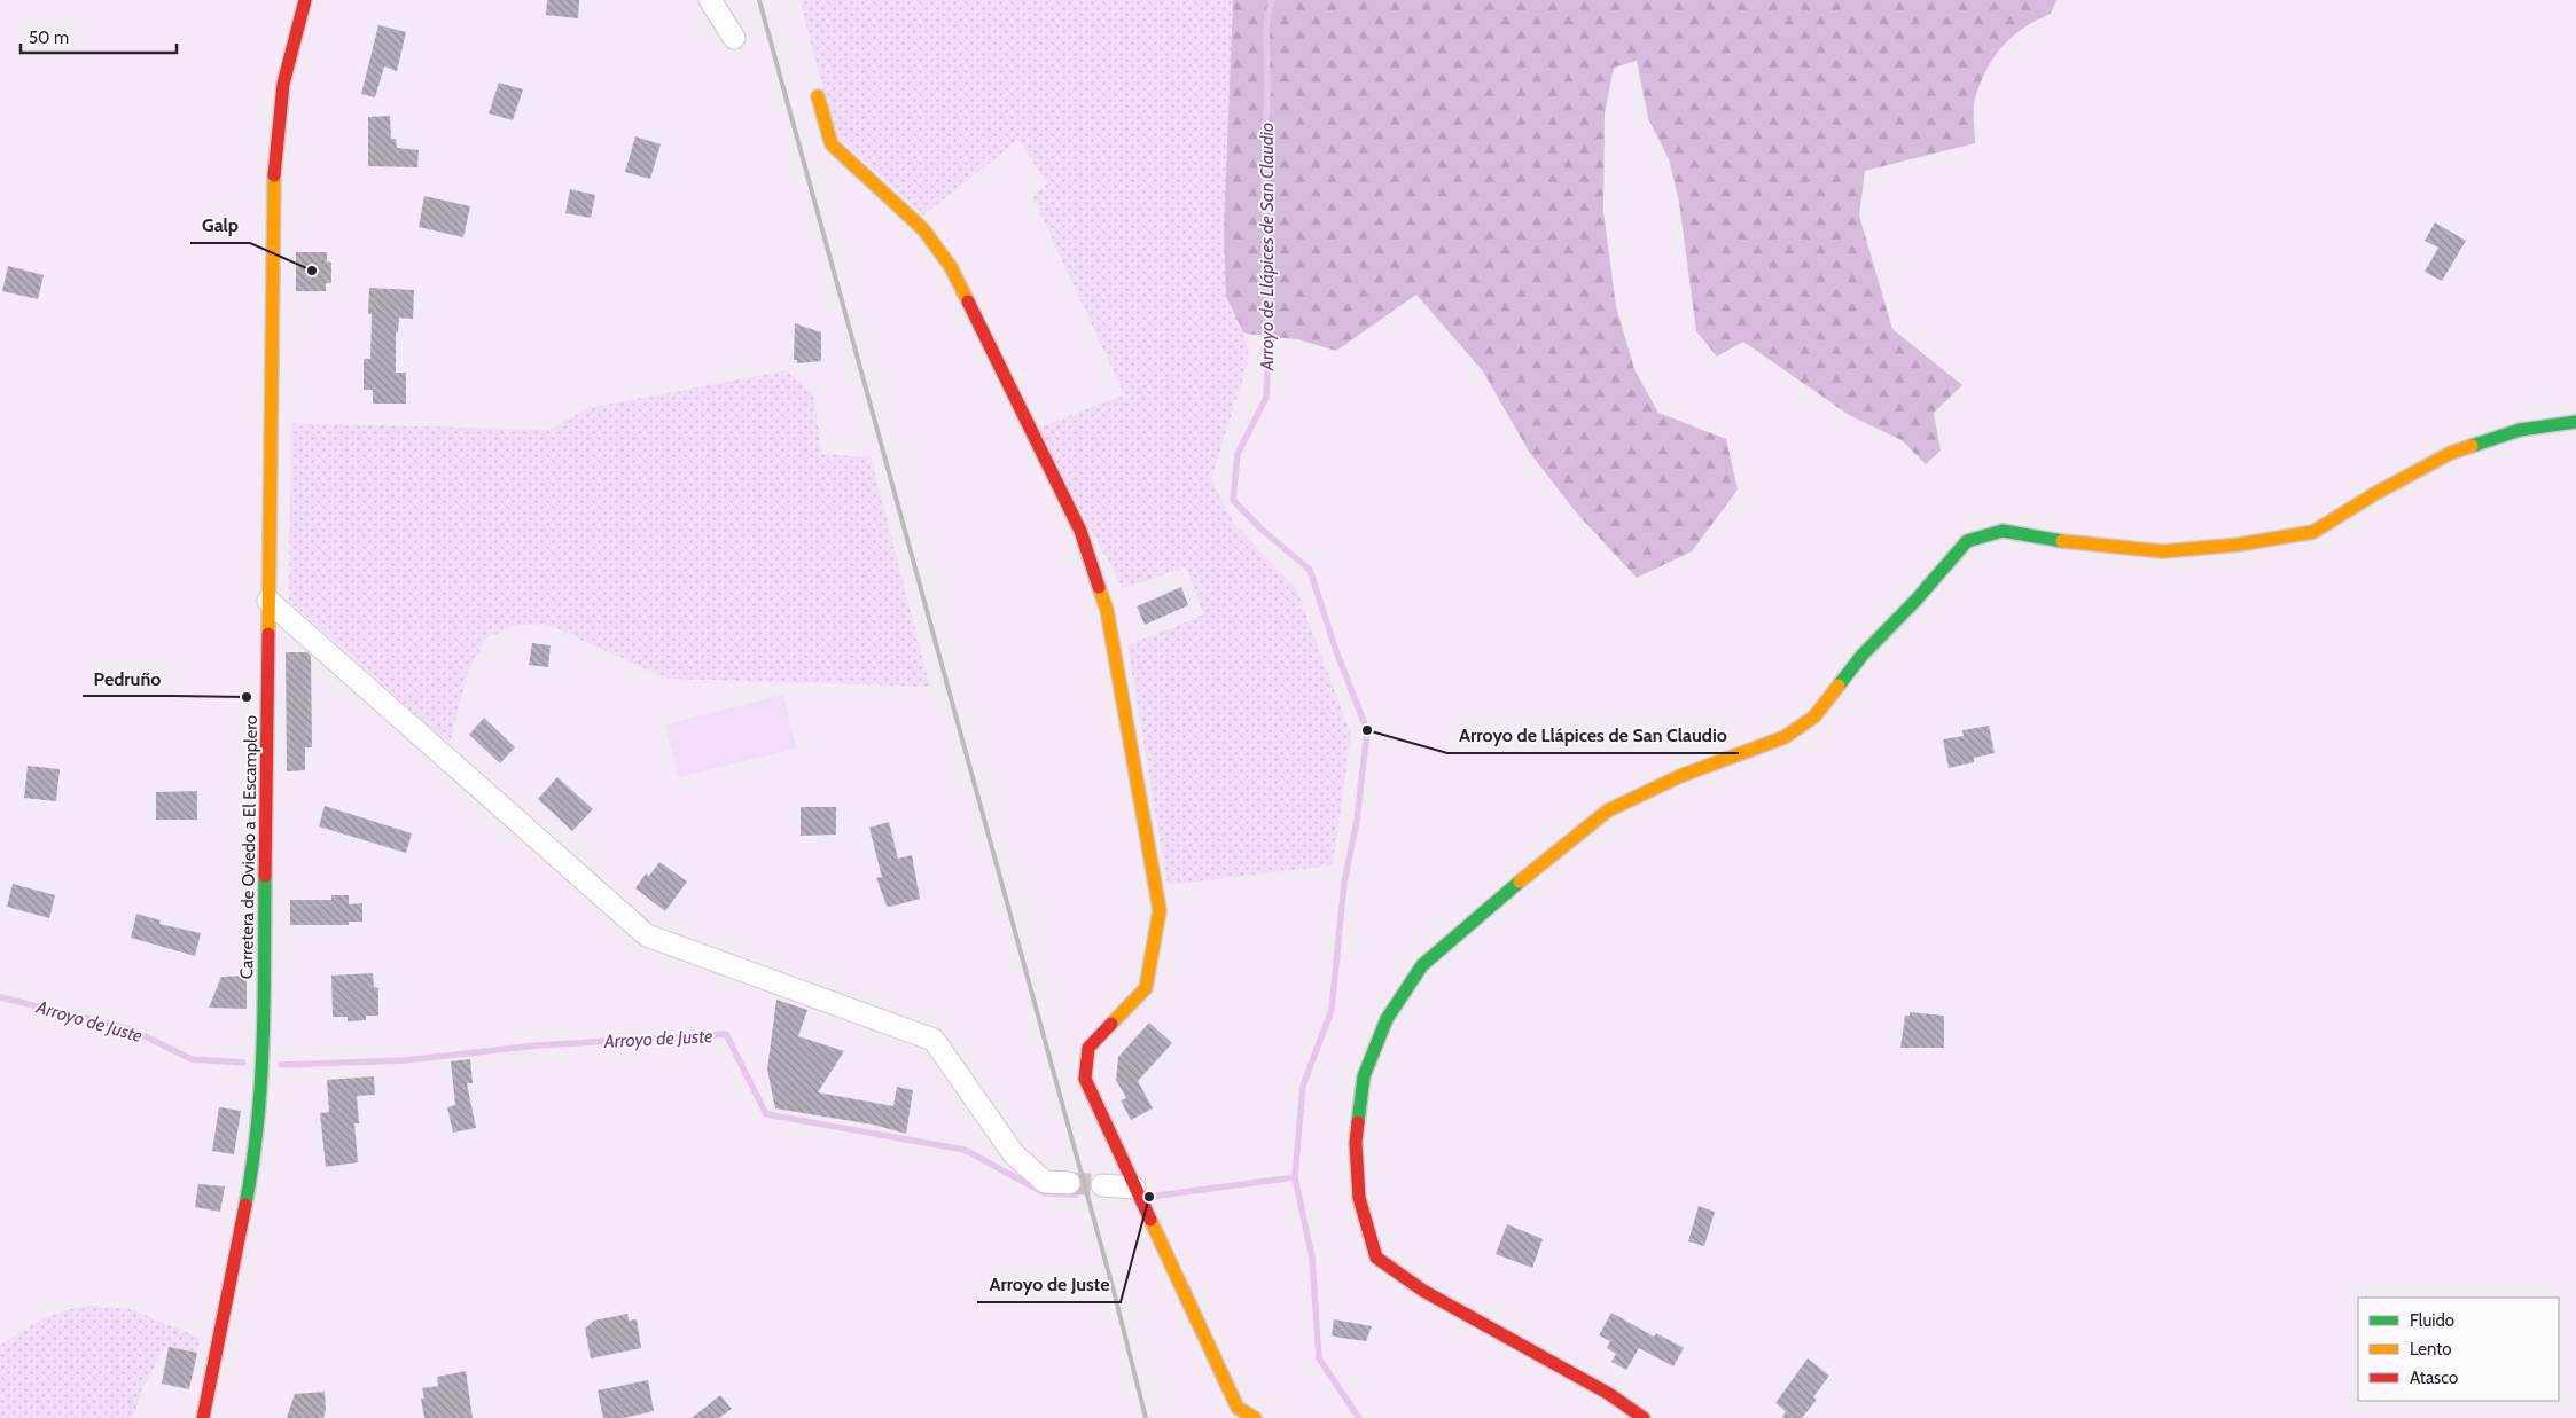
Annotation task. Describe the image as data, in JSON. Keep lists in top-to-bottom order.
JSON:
{
  "streets": {
    "street": ["Carretera de Oviedo a El Escamplero"]
  },
  "water": ["Arroyo de Llápices de San Claudio", "Arroyo de Juste"],
  "places": [
    "Galp",
    "Pedruño",
    "Arroyo de Llápices de San Claudio",
    "Arroyo de Juste"
  ],
  "legend": ["Fluido", "Lento", "Atasco"],
  "scale_bar": "50 m"
}
